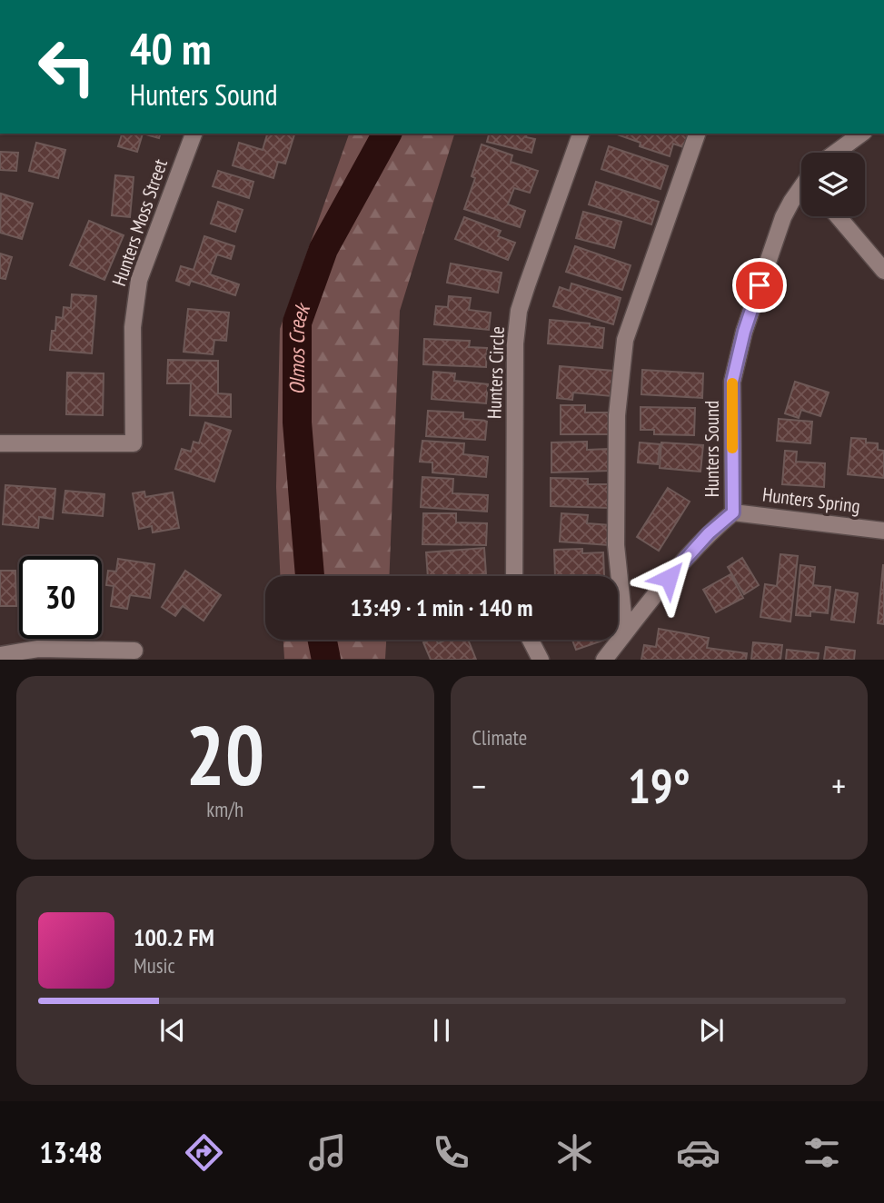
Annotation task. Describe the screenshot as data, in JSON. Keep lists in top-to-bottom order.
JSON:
{
  "streets": {
    "street": [
      "Hunters Moss Street",
      "Hunters Circle",
      "Hunters Sound",
      "Hunters Spring"
    ]
  },
  "crossings": [
    ["Hunters Sound", "Hunters Spring"]
  ],
  "water": ["Olmos Creek"],
  "page": {
    "turn": ["40 m", "Hunters Sound"],
    "limit": "30",
    "trip": "13:49 · 1 min · 140 m",
    "tile": [
      ["20", "km/h"],
      "Climate"
    ],
    "heat": ["−", "19°", "+"],
    "song": ["100.2 FM", "Music"],
    "tabs": "13:48"
  }
}
